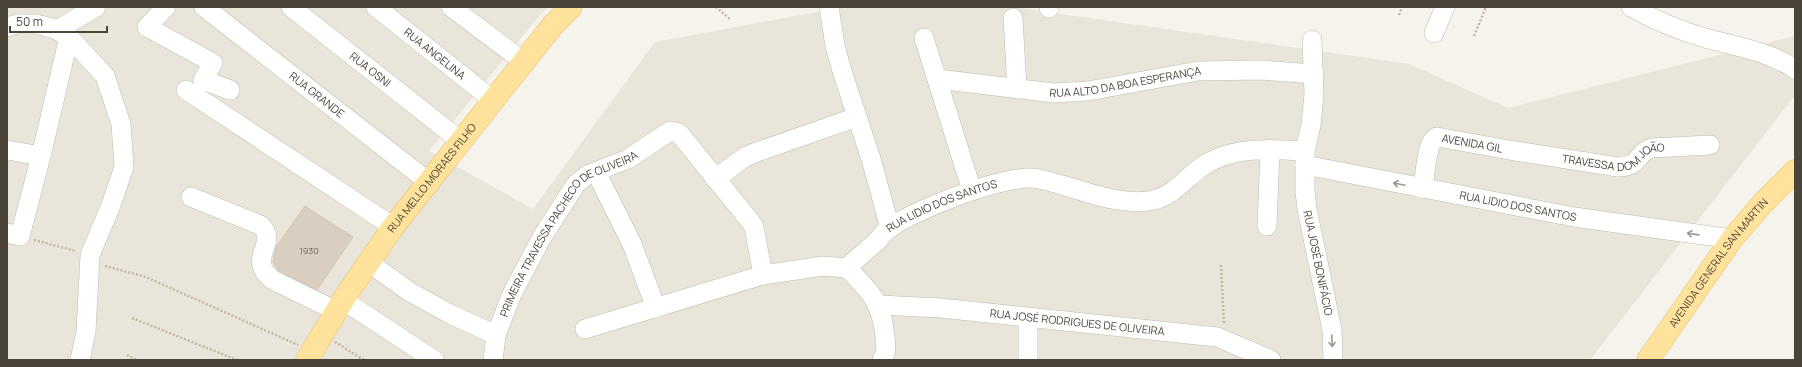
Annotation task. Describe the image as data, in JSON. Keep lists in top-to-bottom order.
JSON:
{
  "streets": {
    "main road": ["RUA MELLO MORAES FILHO", "AVENIDA GENERAL SAN MARTIN"],
    "street": [
      "RUA ANGELINA",
      "RUA OSNI",
      "RUA ALTO DA BOA ESPERANÇA",
      "RUA GRANDE",
      "AVENIDA GIL",
      "TRAVESSA DOM JOÃO",
      "RUA LIDIO DOS SANTOS",
      "PRIMEIRA TRAVESSA PACHECO DE OLIVEIRA",
      "RUA JOSÉ BONIFÁCIO",
      "RUA JOSÉ RODRIGUES DE OLIVEIRA"
    ]
  },
  "crossings": [
    ["RUA ANGELINA", "RUA MELLO MORAES FILHO"],
    ["RUA OSNI", "RUA MELLO MORAES FILHO"],
    ["RUA GRANDE", "RUA MELLO MORAES FILHO"],
    ["AVENIDA GIL", "TRAVESSA DOM JOÃO"],
    ["AVENIDA GIL", "RUA LIDIO DOS SANTOS"],
    ["RUA LIDIO DOS SANTOS", "RUA JOSÉ BONIFÁCIO"],
    ["RUA LIDIO DOS SANTOS", "AVENIDA GENERAL SAN MARTIN"]
  ],
  "one_way": ["RUA LIDIO DOS SANTOS"],
  "house_numbers": ["1930"],
  "scale_bar": "50 m"
}
